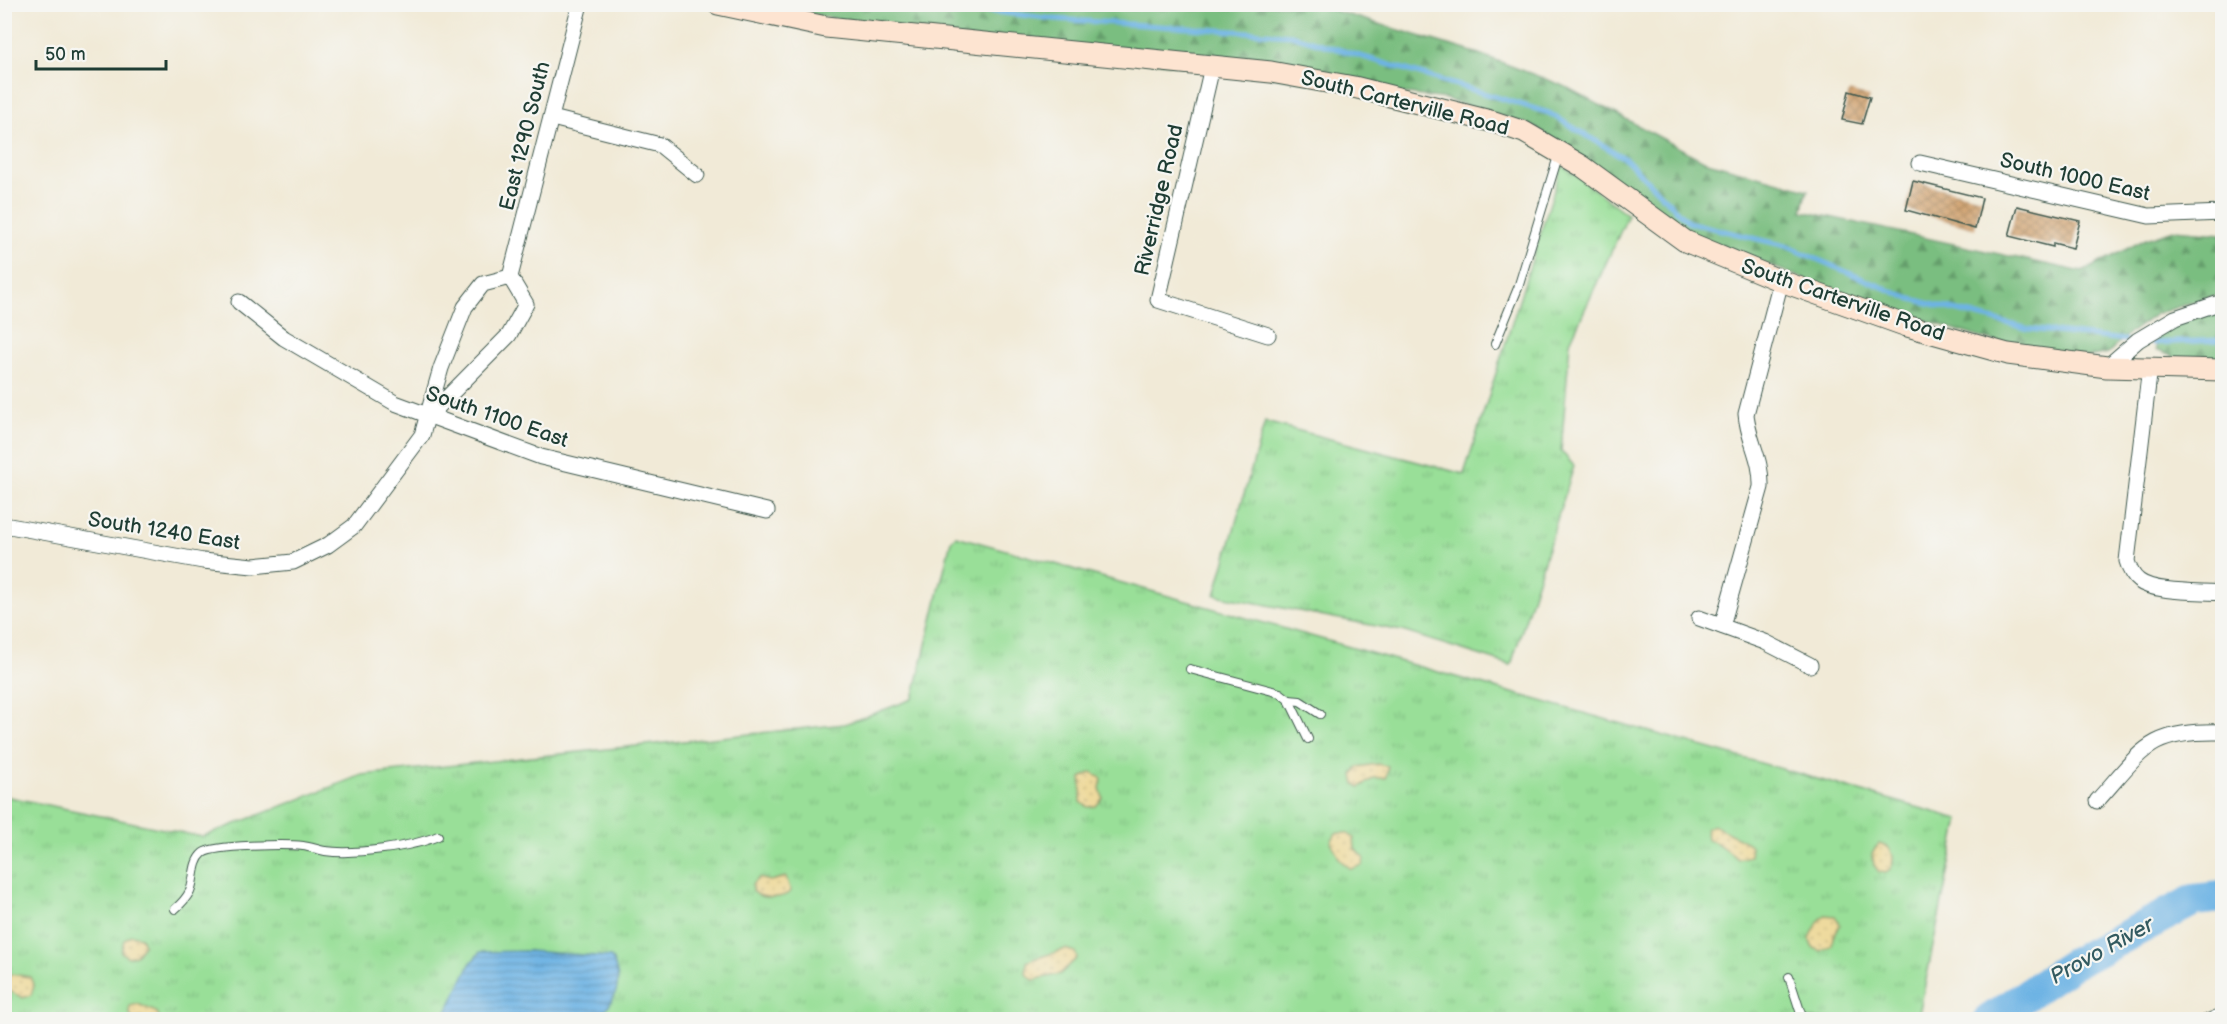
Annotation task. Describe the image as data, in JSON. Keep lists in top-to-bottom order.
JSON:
{
  "streets": {
    "street": [
      "South Carterville Road",
      "East 1290 South",
      "South 1000 East",
      "Riverridge Road",
      "South 1100 East",
      "South 1240 East"
    ]
  },
  "crossings": [
    ["South Carterville Road", "Riverridge Road"],
    ["South 1100 East", "South 1240 East"]
  ],
  "water": ["Provo River"],
  "scale_bar": "50 m"
}
